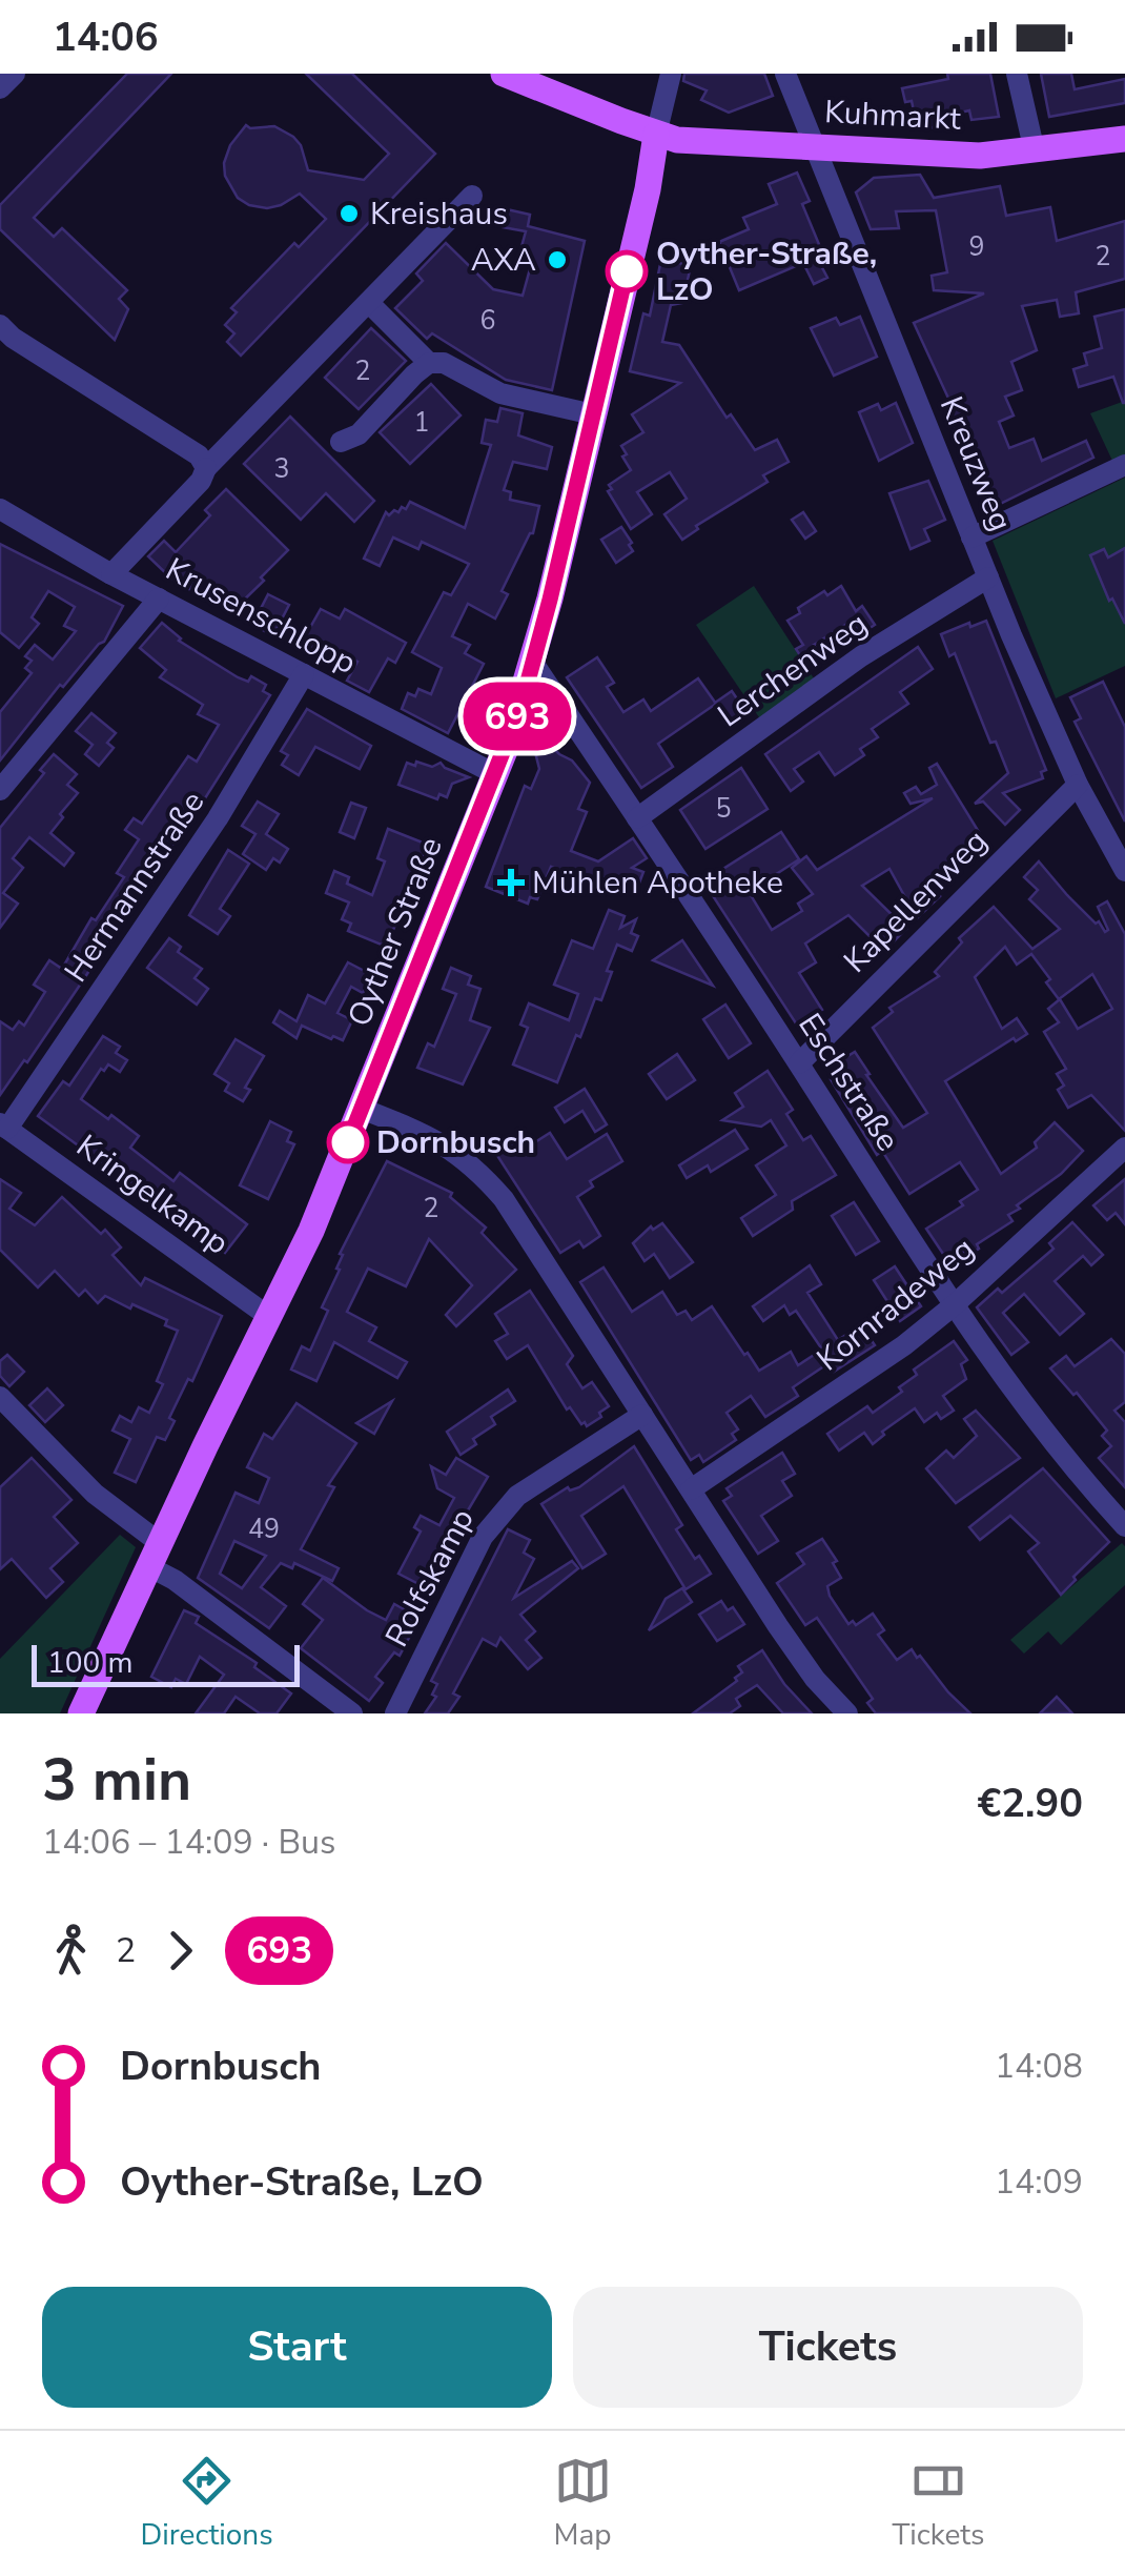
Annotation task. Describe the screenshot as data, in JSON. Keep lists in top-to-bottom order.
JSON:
{
  "streets": {
    "main road": ["Kuhmarkt", "Oyther Straße"],
    "street": [
      "Kreuzweg",
      "Krusenschlopp",
      "Lerchenweg",
      "Hermannstraße",
      "Kapellenweg",
      "Eschstraße",
      "Kringelkamp",
      "Kornradeweg",
      "Rolfskamp"
    ]
  },
  "crossings": [
    ["Kuhmarkt", "Kreuzweg"],
    ["Kuhmarkt", "Oyther Straße"],
    ["Kreuzweg", "Lerchenweg"],
    ["Kreuzweg", "Kapellenweg"],
    ["Krusenschlopp", "Hermannstraße"],
    ["Krusenschlopp", "Oyther Straße"],
    ["Lerchenweg", "Eschstraße"],
    ["Hermannstraße", "Kringelkamp"],
    ["Kapellenweg", "Eschstraße"],
    ["Oyther Straße", "Eschstraße"],
    ["Oyther Straße", "Kringelkamp"],
    ["Eschstraße", "Kornradeweg"]
  ],
  "places": {
    "other": [
      "Kreishaus",
      "AXA",
      "Oyther-Straße, LzO",
      "Dornbusch"
    ],
    "health": ["Mühlen Apotheke"]
  },
  "lines": ["bus line 693"],
  "house_numbers": [
    "9",
    "2",
    "6",
    "2",
    "1",
    "3",
    "5",
    "2",
    "49"
  ],
  "scale_bar": "100 m",
  "page": {
    "status": "14:06",
    "on_map": "693",
    "scale": "100 m",
    "heading": ["3 min", "14:06 – 14:09 · Bus", "€2.90"],
    "legs": ["2", "693"],
    "list": [
      {
        "name": "Dornbusch",
        "value": "14:08"
      },
      {
        "name": "Oyther-Straße, LzO",
        "value": "14:09"
      }
    ],
    "buttons": ["Start", "Tickets"],
    "tabs": ["Directions", "Map", "Tickets"]
  }
}
